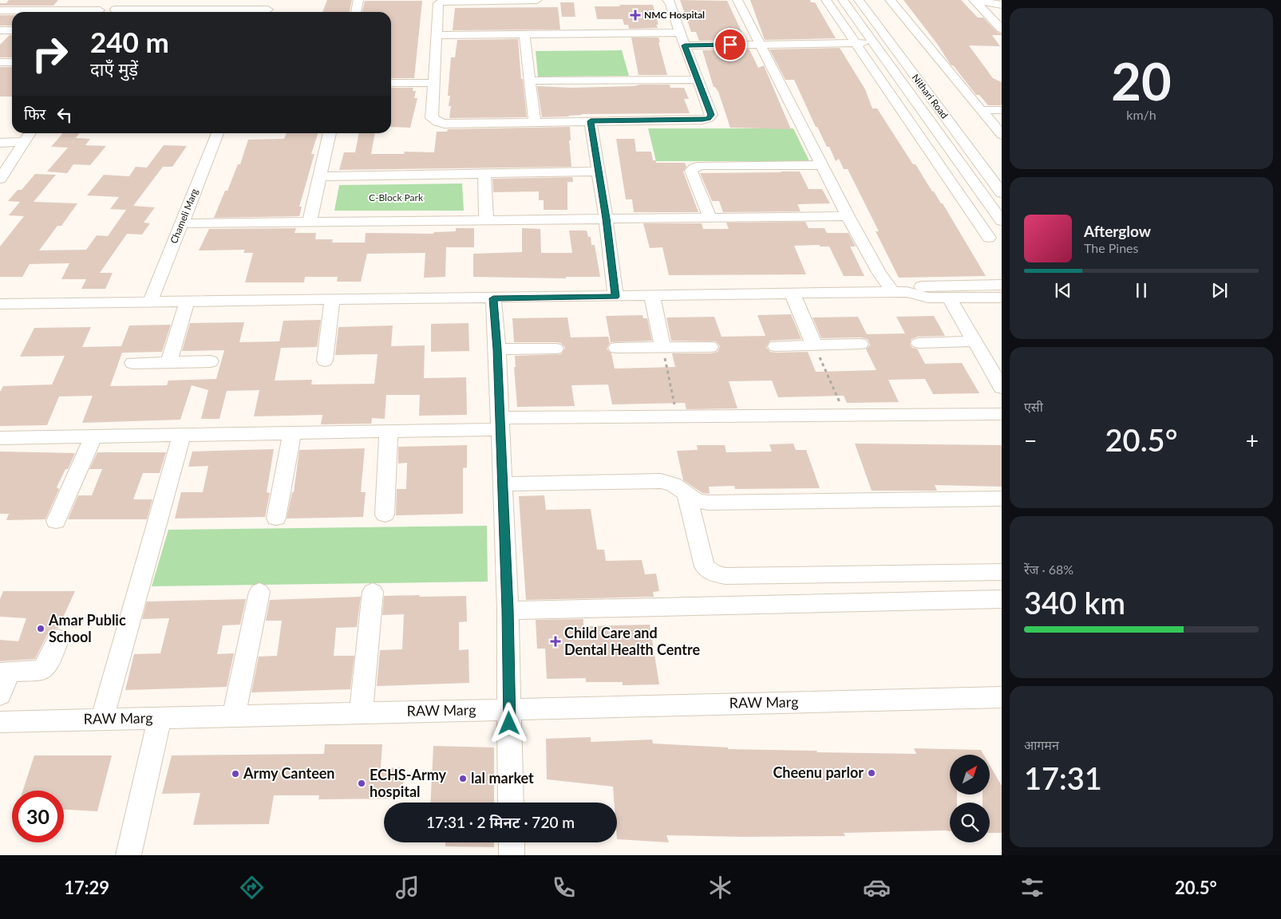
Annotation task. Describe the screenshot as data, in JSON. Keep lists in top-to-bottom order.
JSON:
{
  "streets": {
    "street": ["Nithari Road", "Chameli Marg", "RAW Marg"]
  },
  "parks": ["C-Block Park"],
  "places": {
    "health": ["NMC Hospital", "Child Care and Dental Health Centre"],
    "other": [
      "Amar Public School",
      "Cheenu parlor",
      "Army Canteen",
      "lal market",
      "ECHS-Army hospital"
    ]
  },
  "north": "top right",
  "page": {
    "tile": [
      ["20", "km/h"],
      "एसी",
      ["रेंज · 68%", "340 km"],
      ["आगमन", "17:31"]
    ],
    "turn": ["240 m", "दाएँ मुड़ें"],
    "then": "फिर",
    "song": ["Afterglow", "The Pines"],
    "heat": ["−", "20.5°", "+"],
    "limit": "30",
    "trip": "17:31 · 2 मिनट · 720 m",
    "tabs": ["17:29", "20.5°"]
  }
}
